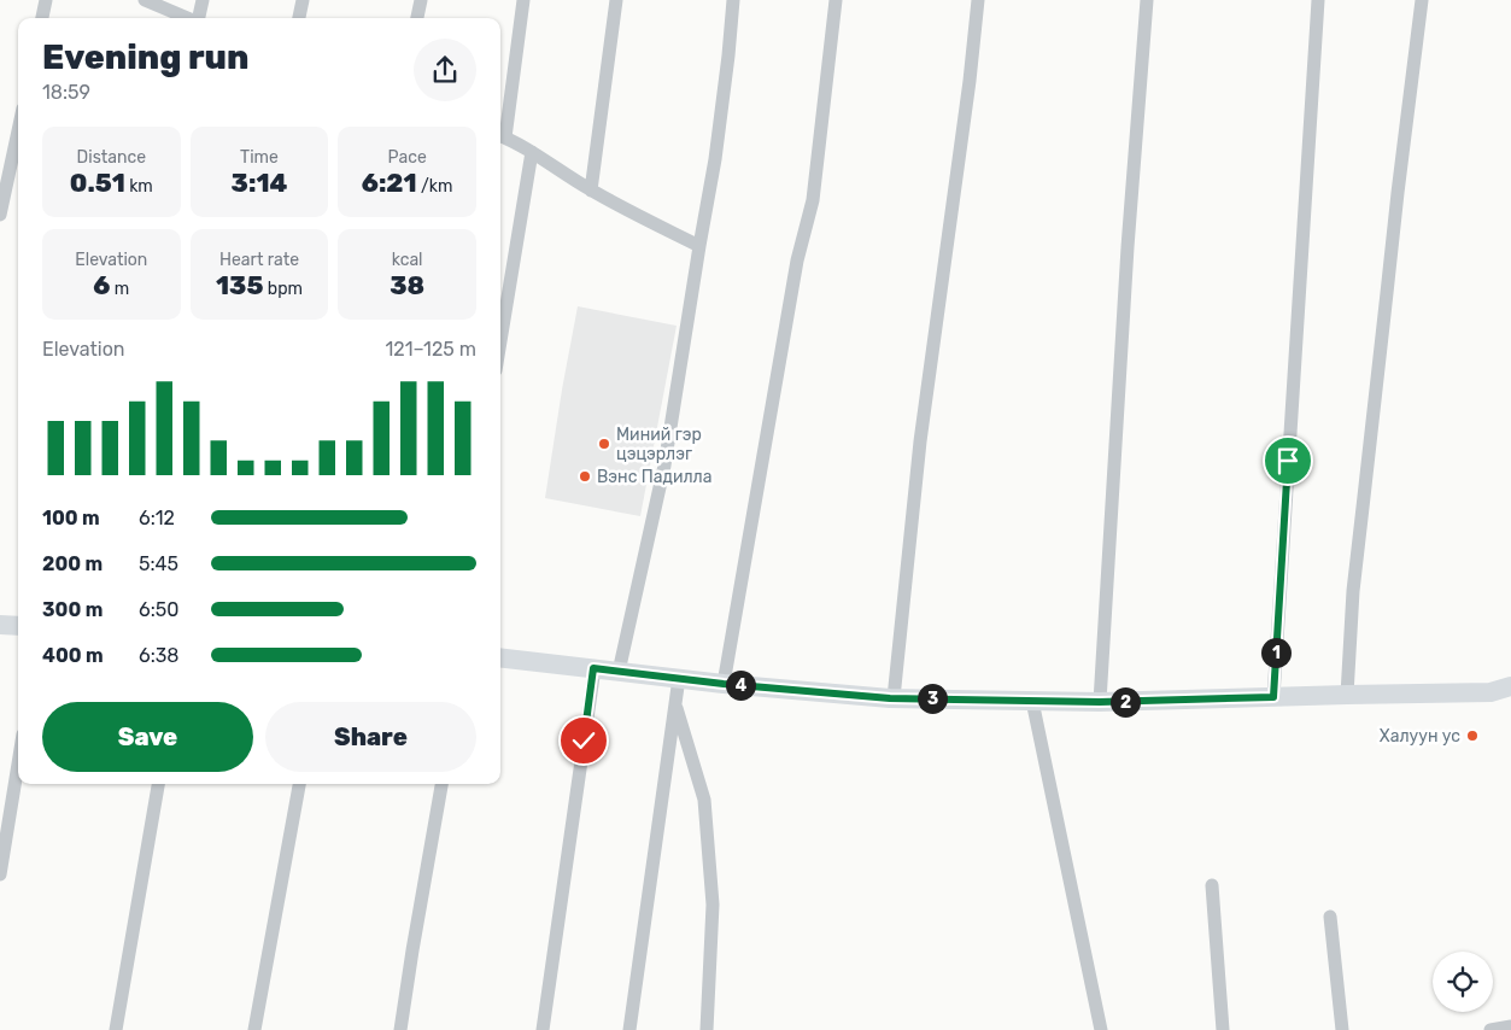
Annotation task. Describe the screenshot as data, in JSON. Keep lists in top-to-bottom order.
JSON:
{
  "places": ["Миний гэр цэцэрлэг", "Вэнс Падилла", "Халуун ус"],
  "page": {
    "heading": ["Evening run", "18:59"],
    "stats": [
      ["Distance", "0.51 km"],
      ["Time", "3:14"],
      ["Pace", "6:21 /km"],
      ["Elevation", "6 m"],
      ["Heart rate", "135 bpm"],
      ["kcal", "38"]
    ],
    "chart": ["Elevation", "121–125 m"],
    "list": [
      {
        "name": "100 m",
        "note": "6:12"
      },
      {
        "name": "200 m",
        "note": "5:45"
      },
      {
        "name": "300 m",
        "note": "6:50"
      },
      {
        "name": "400 m",
        "note": "6:38"
      }
    ],
    "pins": [
      "1",
      "4",
      "3",
      "2"
    ],
    "buttons": ["Save", "Share"]
  }
}
